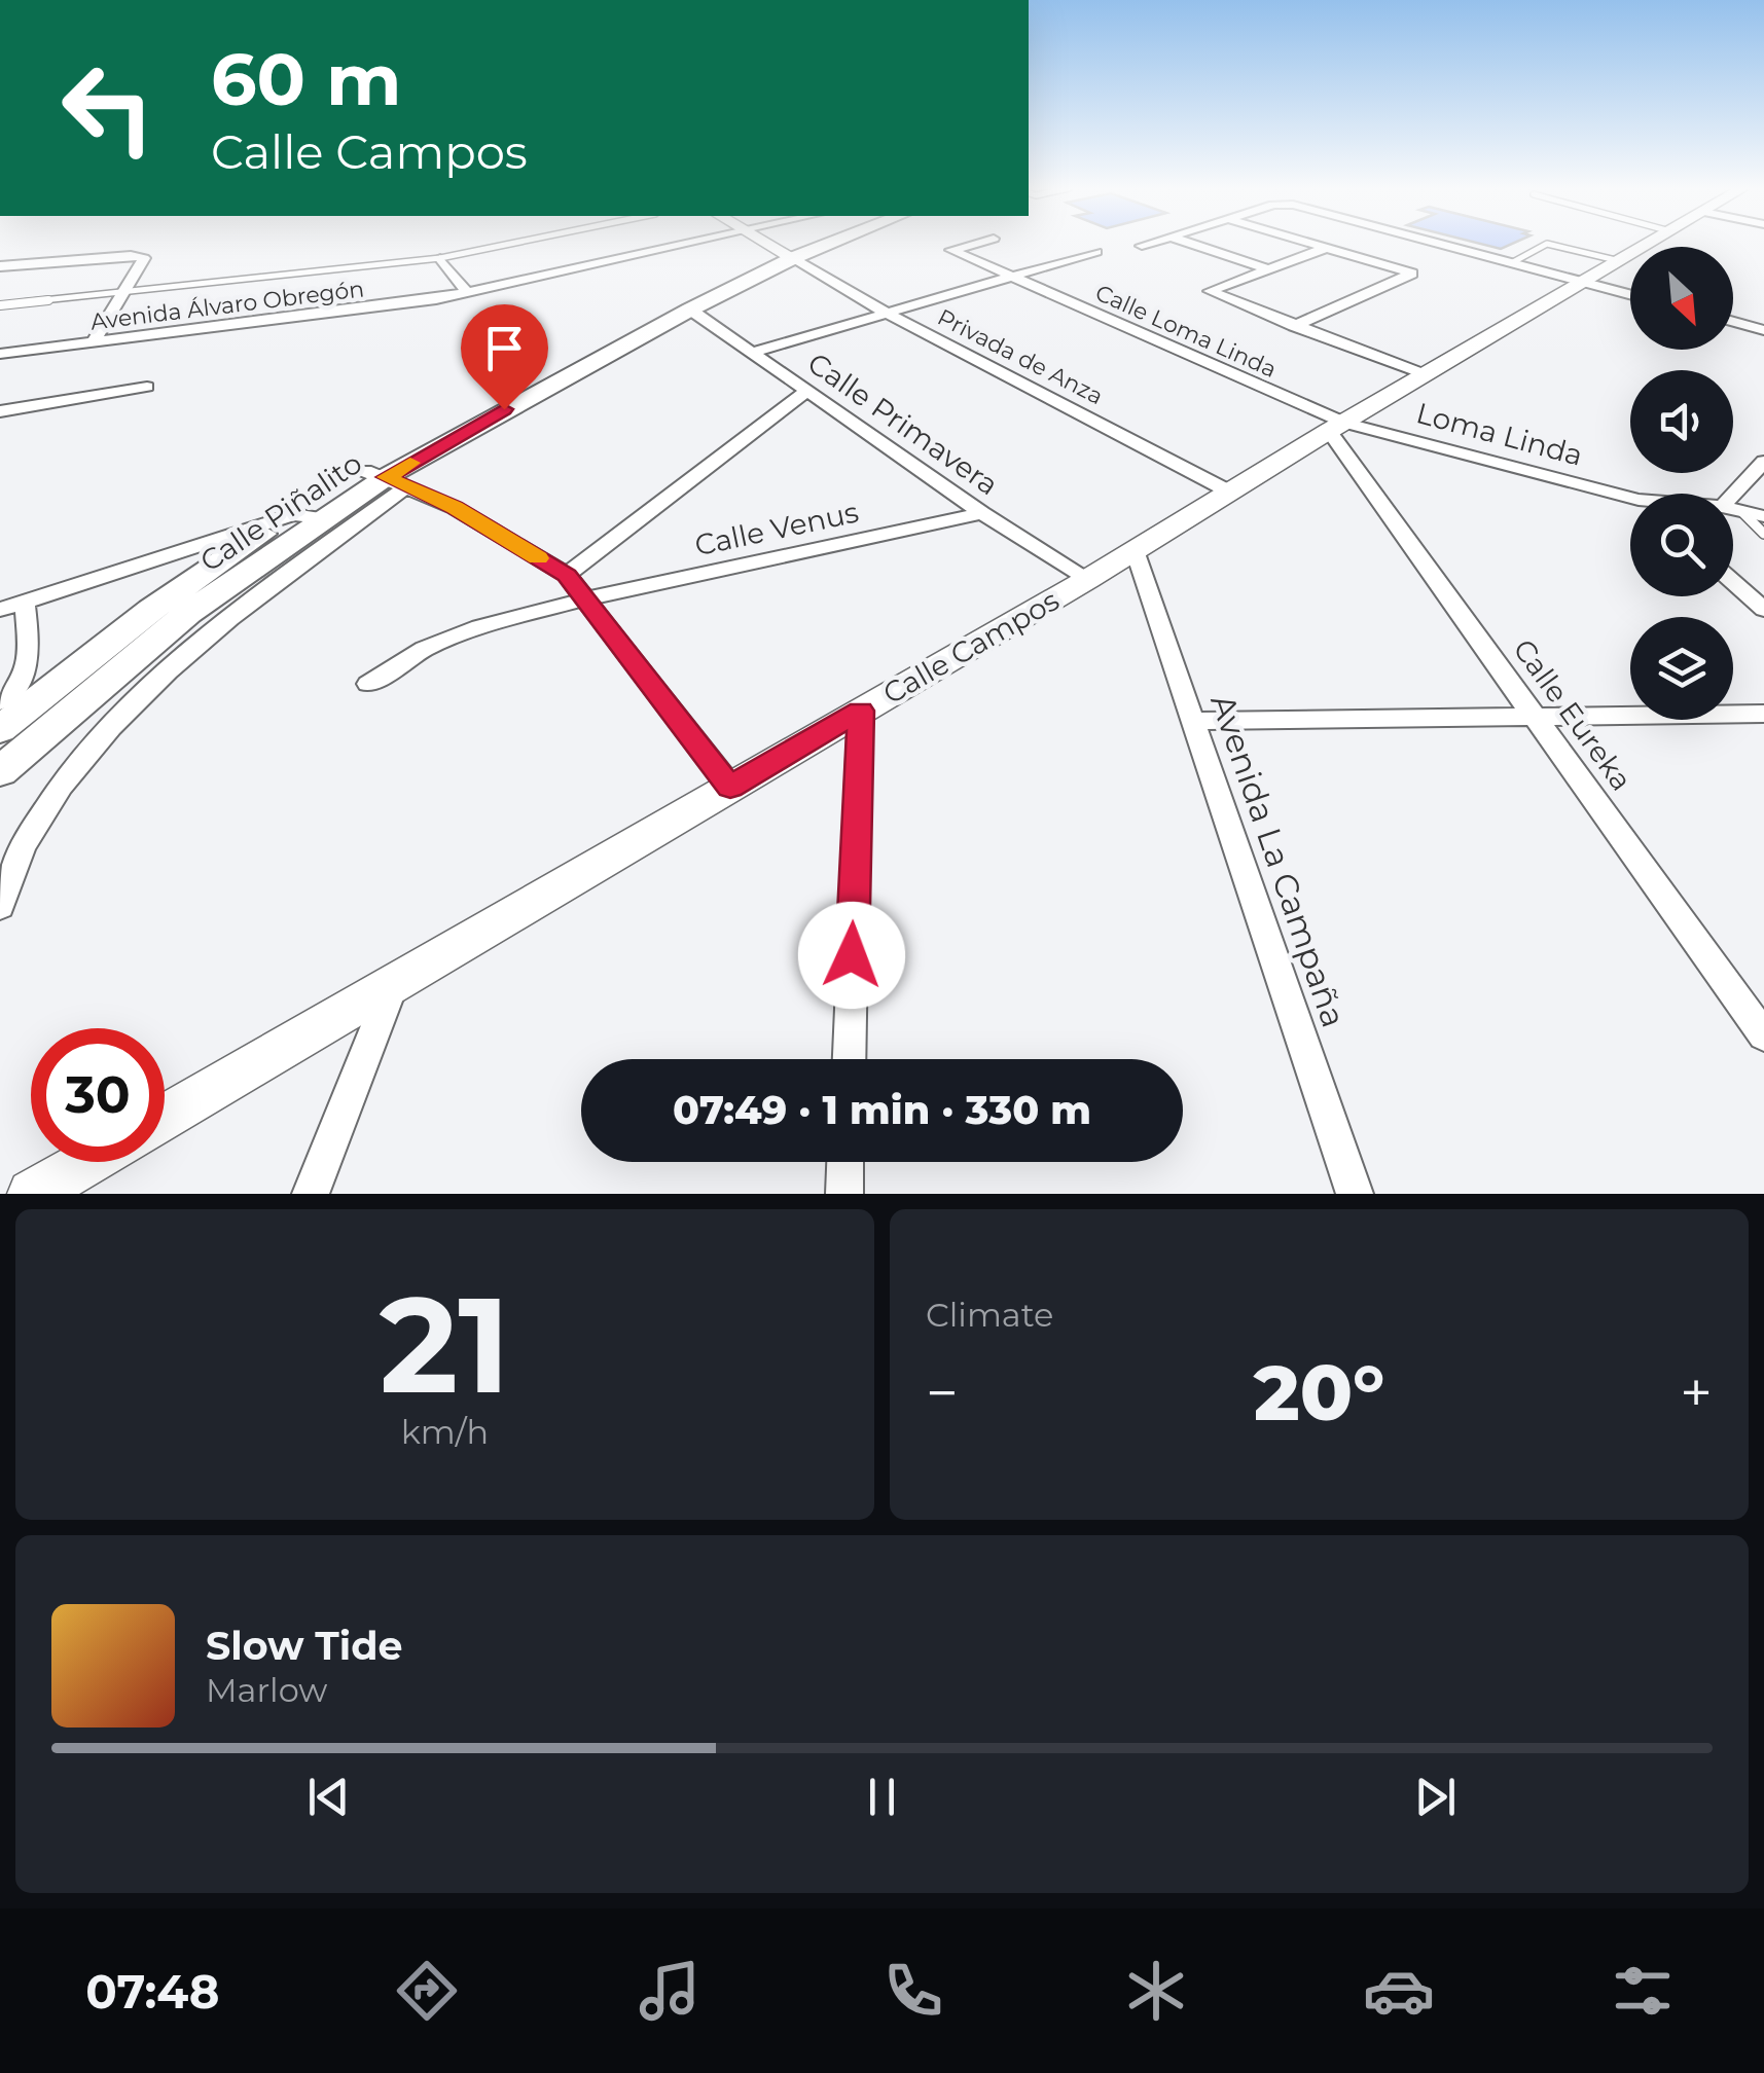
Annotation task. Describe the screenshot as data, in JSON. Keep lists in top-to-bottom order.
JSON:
{
  "streets": {
    "main road": ["Calle Piñalito"],
    "street": [
      "Avenida Álvaro Obregón",
      "Calle Loma Linda",
      "Privada de Anza",
      "Calle Primavera",
      "Loma Linda",
      "Calle Venus",
      "Calle Campos",
      "Calle Eureka",
      "Avenida La Campaña"
    ]
  },
  "crossings": [
    ["Calle Loma Linda", "Loma Linda"],
    ["Calle Loma Linda", "Calle Campos"],
    ["Calle Loma Linda", "Calle Eureka"],
    ["Privada de Anza", "Calle Piñalito"],
    ["Privada de Anza", "Calle Campos"],
    ["Calle Primavera", "Calle Piñalito"],
    ["Calle Primavera", "Calle Venus"],
    ["Calle Primavera", "Calle Campos"],
    ["Loma Linda", "Calle Campos"],
    ["Loma Linda", "Calle Eureka"],
    ["Calle Campos", "Calle Eureka"],
    ["Calle Campos", "Avenida La Campaña"]
  ],
  "north": "bottom right",
  "page": {
    "turn": ["60 m", "Calle Campos"],
    "limit": "30",
    "trip": "07:49 · 1 min · 330 m",
    "tile": [
      ["21", "km/h"],
      "Climate"
    ],
    "heat": ["−", "20°", "+"],
    "song": ["Slow Tide", "Marlow"],
    "tabs": "07:48"
  }
}
